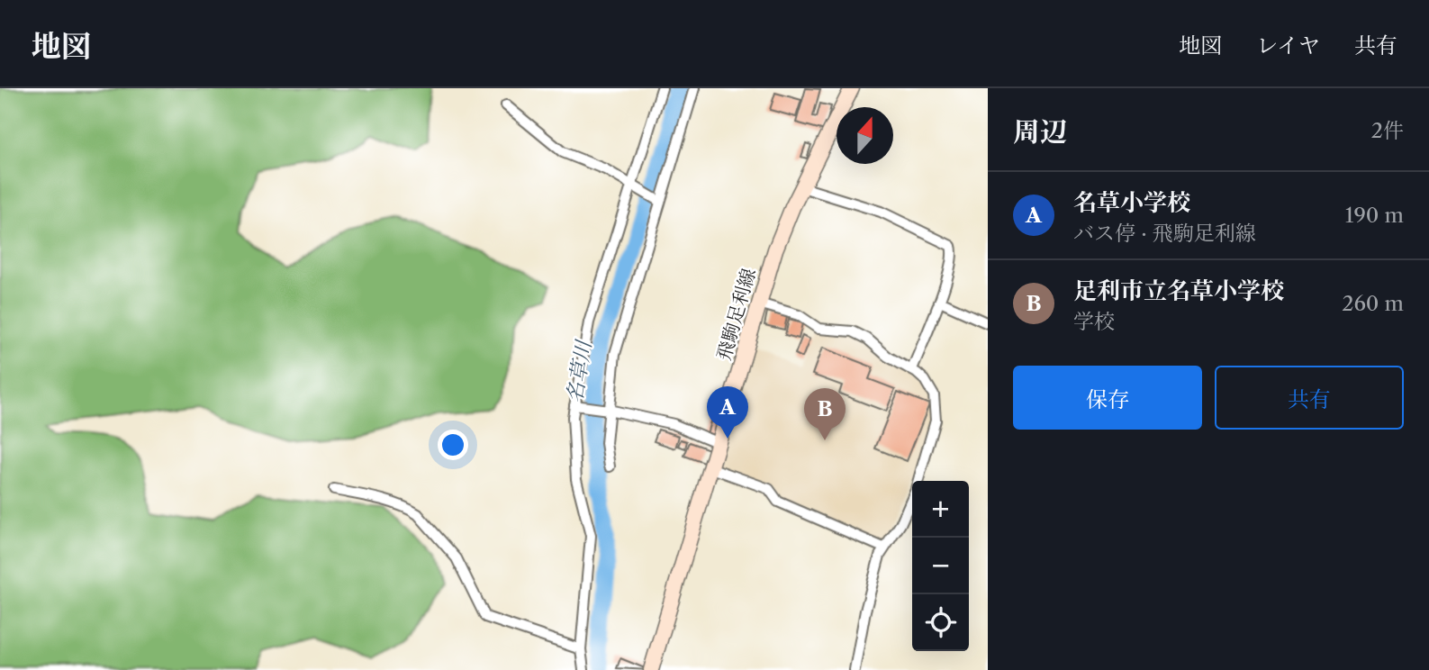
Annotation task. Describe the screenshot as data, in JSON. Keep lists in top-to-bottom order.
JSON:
{
  "streets": {
    "main road": ["飛駒足利線"]
  },
  "water": ["名草川"],
  "north": "top",
  "page": {
    "header": "地図",
    "nav": ["地図", "レイヤ", "共有"],
    "heading": ["周辺", "2件"],
    "list": [
      {
        "mark": "A",
        "name": "名草小学校",
        "note": "バス停 · 飛駒足利線",
        "value": "190 m"
      },
      {
        "mark": "B",
        "name": "足利市立名草小学校",
        "note": "学校",
        "value": "260 m"
      }
    ],
    "buttons": ["保存", "共有"],
    "pins": ["A", "B"],
    "map_buttons": ["+", "−"]
  }
}
